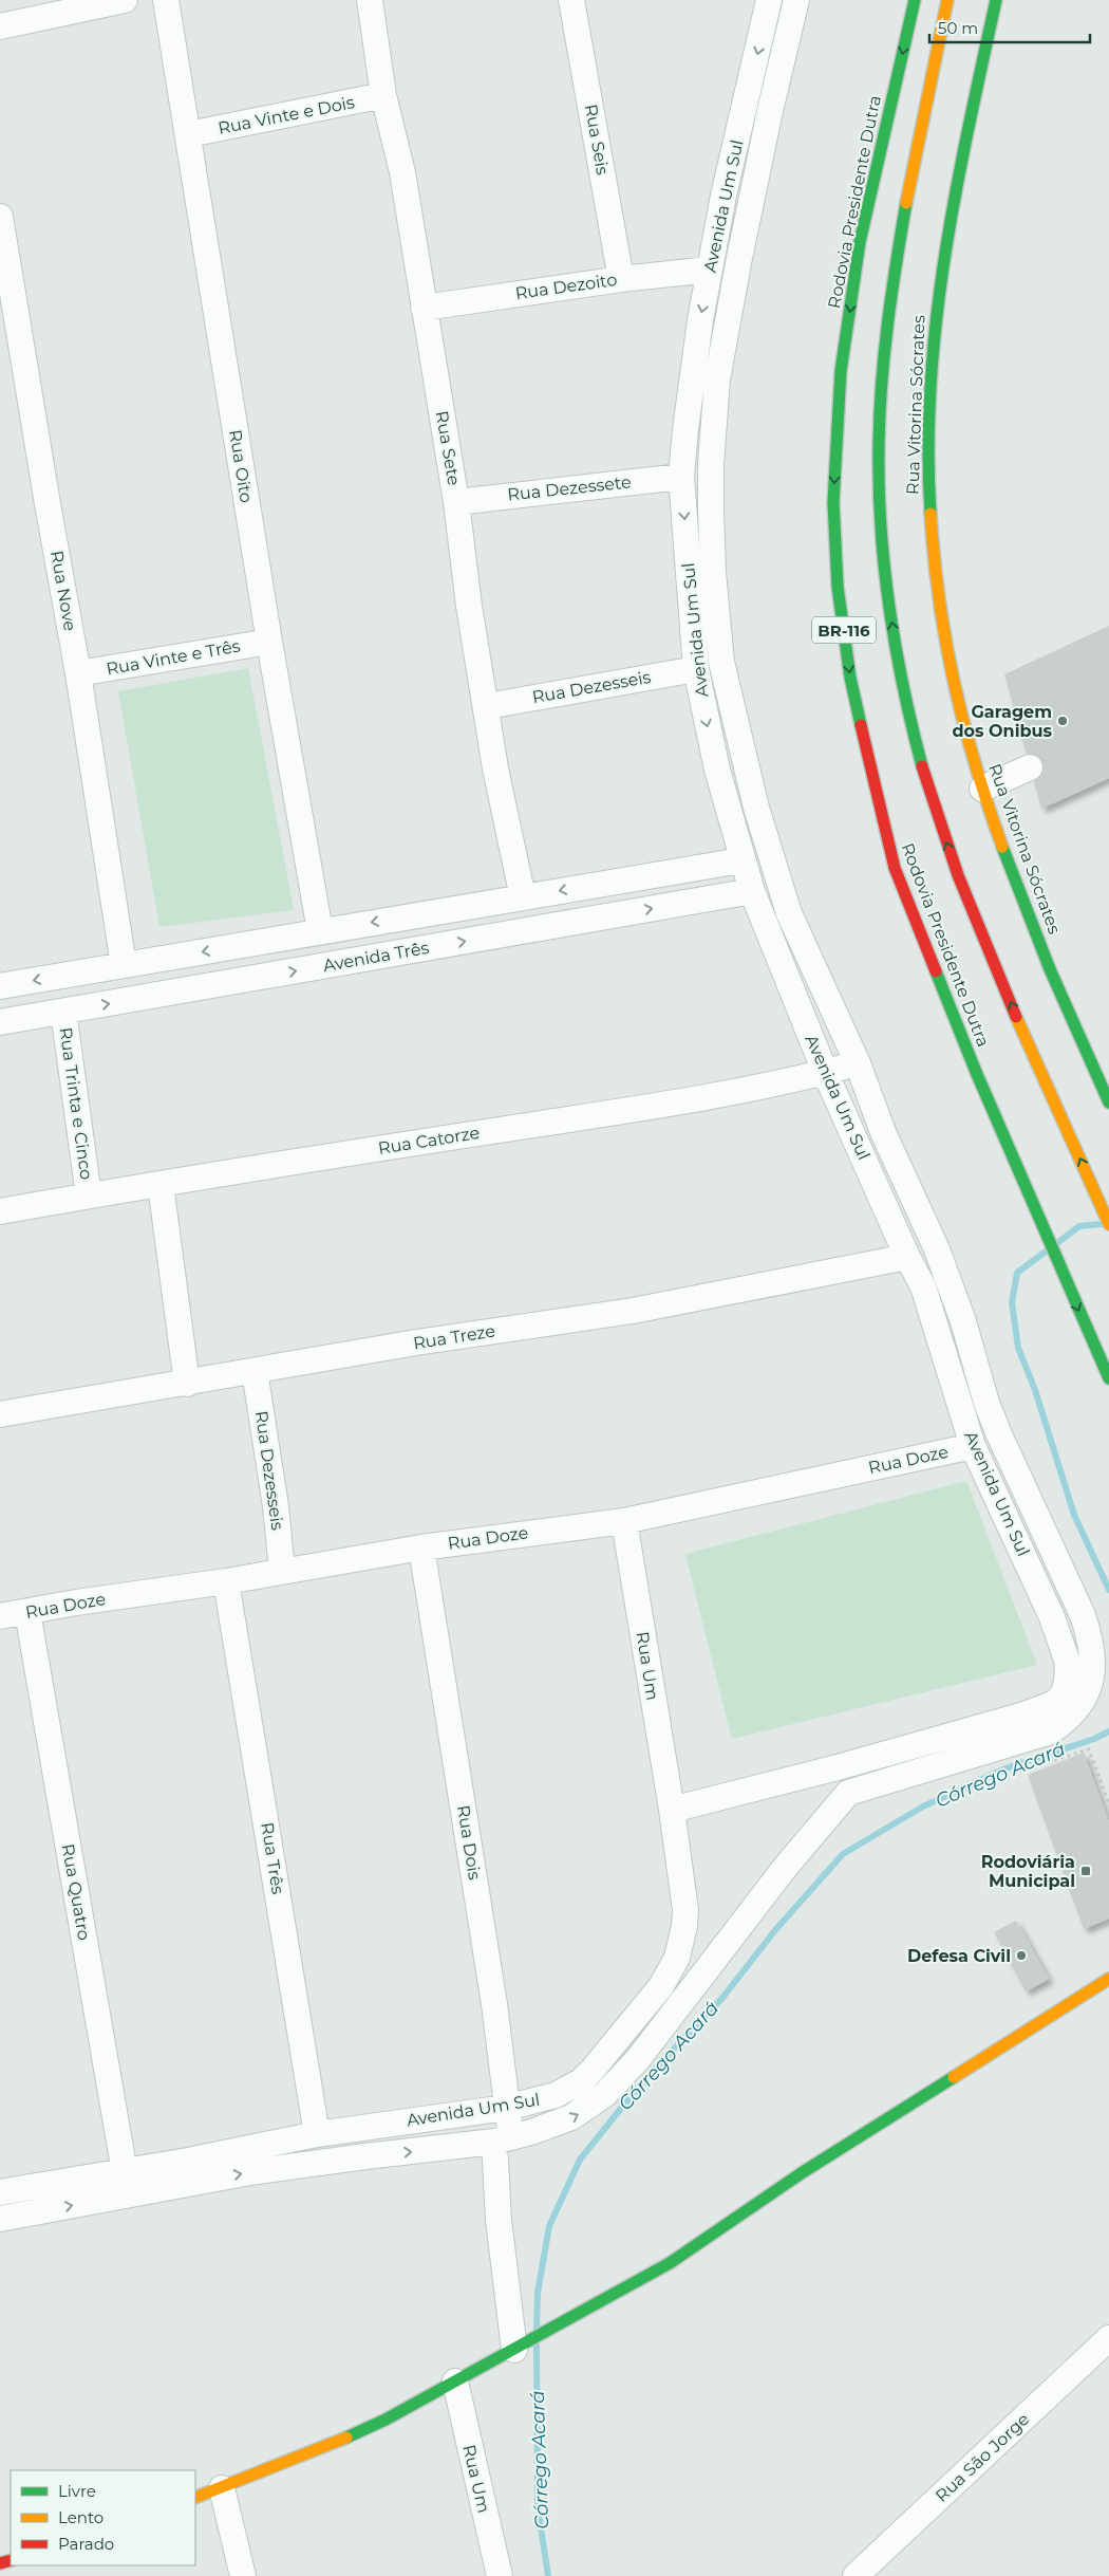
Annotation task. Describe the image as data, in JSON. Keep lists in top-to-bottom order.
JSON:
{
  "streets": {
    "main road": ["Rodovia Presidente Dutra", "Rua Vitorina Sócrates", "BR-116"],
    "street": [
      "Rua Vinte e Dois",
      "Rua Seis",
      "Avenida Um Sul",
      "Rua Dezoito",
      "Rua Sete",
      "Rua Oito",
      "Rua Dezessete",
      "Rua Nove",
      "Rua Vinte e Três",
      "Rua Dezesseis",
      "Avenida Três",
      "Rua Trinta e Cinco",
      "Rua Catorze",
      "Rua Treze",
      "Rua Doze",
      "Rua Um",
      "Rua Dois",
      "Rua Três",
      "Rua Quatro",
      "Rua São Jorge"
    ]
  },
  "crossings": [
    ["Rua Vinte e Dois", "Rua Sete"],
    ["Rua Vinte e Dois", "Rua Oito"],
    ["Rua Seis", "Rua Dezoito"],
    ["Avenida Um Sul", "Rua Dezoito"],
    ["Avenida Um Sul", "Rua Dezessete"],
    ["Avenida Um Sul", "Rua Dezesseis"],
    ["Avenida Um Sul", "Avenida Três"],
    ["Avenida Um Sul", "Rua Catorze"],
    ["Avenida Um Sul", "Rua Treze"],
    ["Avenida Um Sul", "Rua Doze"],
    ["Avenida Um Sul", "Rua Um"],
    ["Avenida Um Sul", "Rua Dois"],
    ["Avenida Um Sul", "Rua Três"],
    ["Avenida Um Sul", "Rua Quatro"],
    ["Rua Dezoito", "Rua Sete"],
    ["Rua Sete", "Rua Dezessete"],
    ["Rua Sete", "Rua Dezesseis"],
    ["Rua Sete", "Avenida Três"],
    ["Rua Oito", "Rua Vinte e Três"],
    ["Rua Oito", "Avenida Três"],
    ["Rua Nove", "Rua Vinte e Três"],
    ["Rua Nove", "Avenida Três"],
    ["Rua Dezesseis", "Rua Treze"],
    ["Rua Dezesseis", "Rua Doze"],
    ["Avenida Três", "Rua Trinta e Cinco"],
    ["Rua Trinta e Cinco", "Rua Catorze"],
    ["Rua Doze", "Rua Um"],
    ["Rua Doze", "Rua Dois"],
    ["Rua Doze", "Rua Três"],
    ["Rua Doze", "Rua Quatro"]
  ],
  "water": ["Córrego Acará"],
  "places": {
    "other": ["Garagem dos Onibus", "Defesa Civil"],
    "transit": ["Rodoviária Municipal"]
  },
  "legend": ["Livre", "Lento", "Parado"],
  "scale_bar": "50 m"
}
